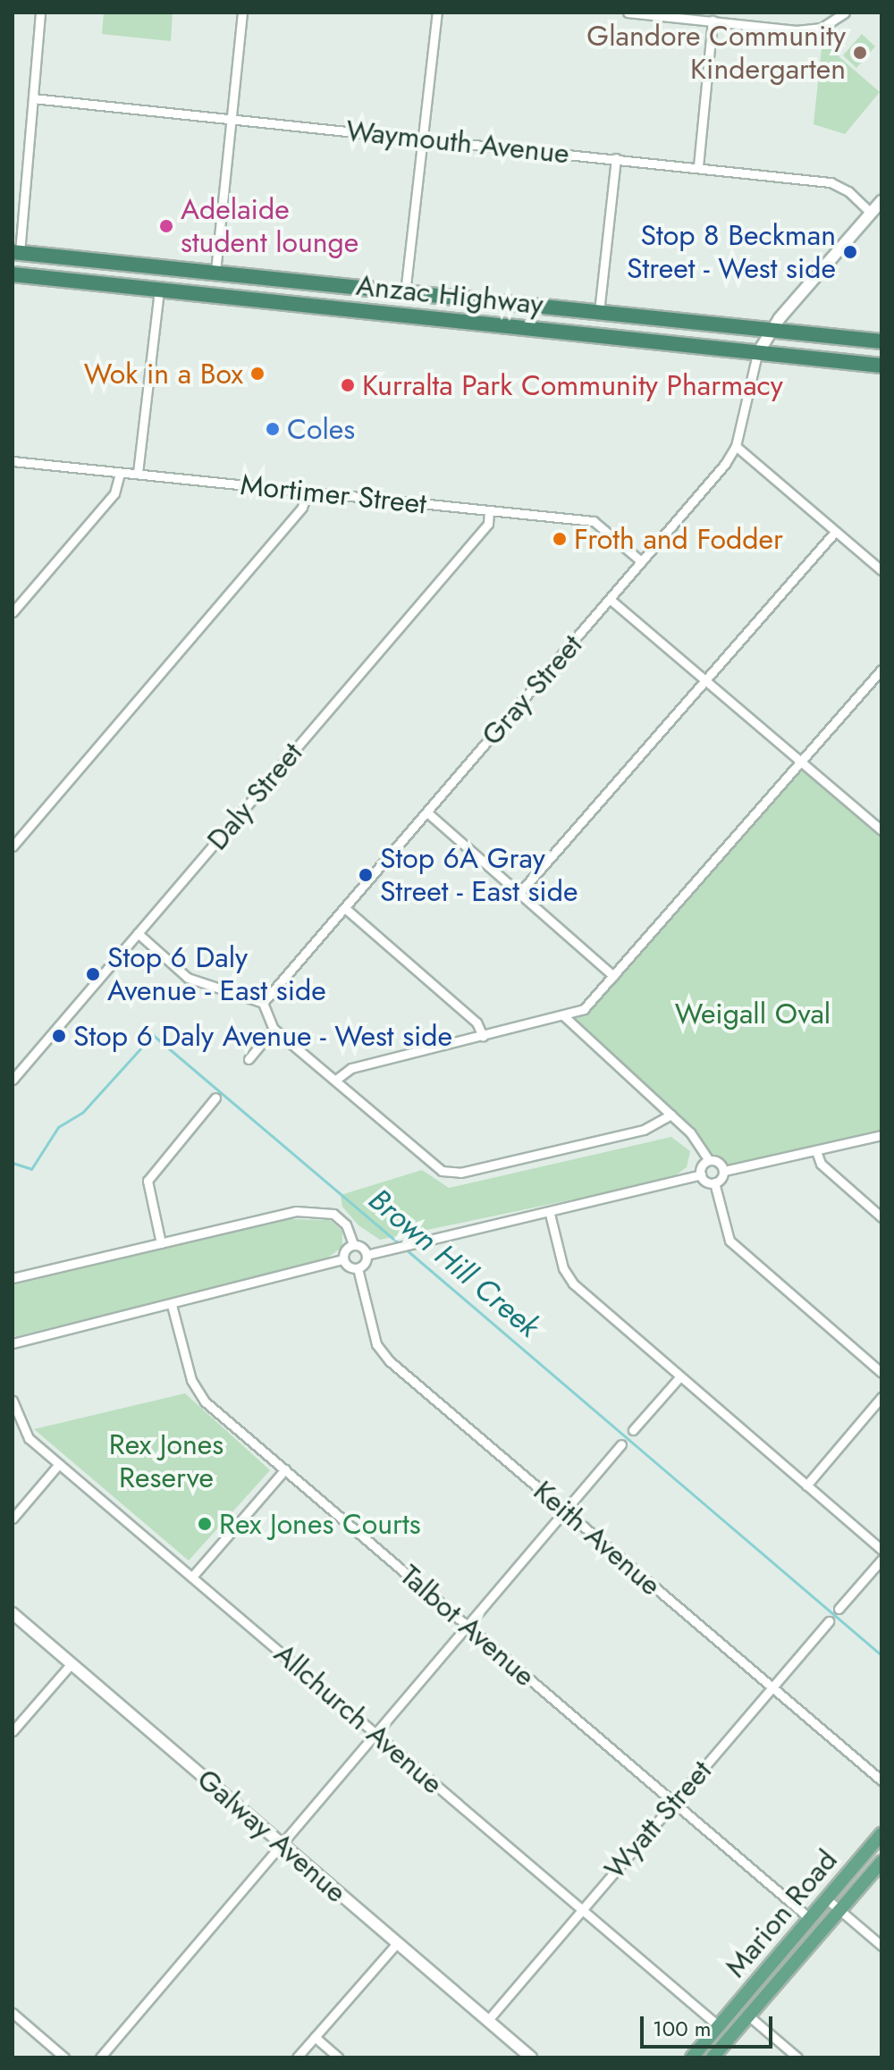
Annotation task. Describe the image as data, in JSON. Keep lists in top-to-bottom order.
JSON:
{
  "streets": {
    "highway": ["Anzac Highway"],
    "main road": ["Marion Road"],
    "street": [
      "Waymouth Avenue",
      "Mortimer Street",
      "Gray Street",
      "Daly Street",
      "Keith Avenue",
      "Talbot Avenue",
      "Allchurch Avenue",
      "Wyatt Street",
      "Galway Avenue"
    ]
  },
  "crossings": [
    ["Anzac Highway", "Gray Street"],
    ["Mortimer Street", "Gray Street"],
    ["Mortimer Street", "Daly Street"],
    ["Keith Avenue", "Wyatt Street"],
    ["Talbot Avenue", "Wyatt Street"],
    ["Talbot Avenue", "Marion Road"],
    ["Allchurch Avenue", "Wyatt Street"],
    ["Allchurch Avenue", "Marion Road"],
    ["Wyatt Street", "Galway Avenue"]
  ],
  "water": ["Brown Hill Creek"],
  "parks": ["Weigall Oval", "Rex Jones Reserve"],
  "places": [
    "Glandore Community Kindergarten",
    "Adelaide student lounge",
    "Stop 8 Beckman Street - West side",
    "Wok in a Box",
    "Kurralta Park Community Pharmacy",
    "Coles",
    "Froth and Fodder",
    "Stop 6A Gray Street - East side",
    "Stop 6 Daly Avenue - East side",
    "Stop 6 Daly Avenue - West side",
    "Rex Jones Courts"
  ],
  "scale_bar": "100 m"
}
